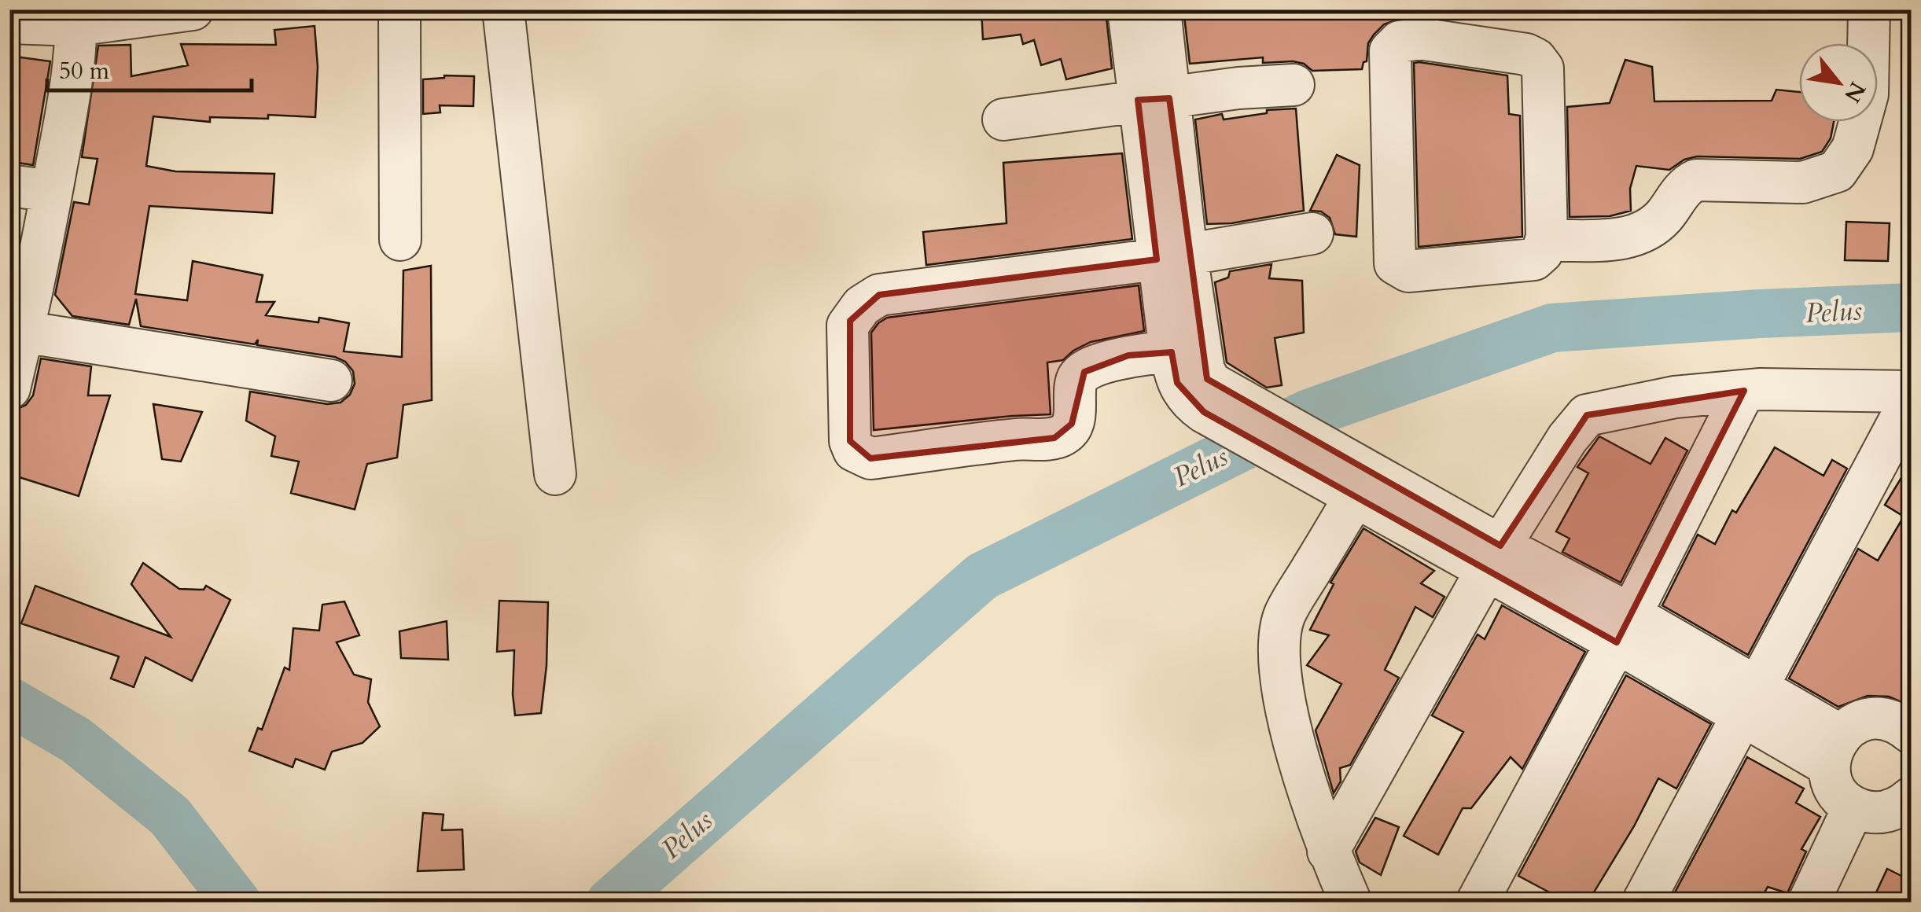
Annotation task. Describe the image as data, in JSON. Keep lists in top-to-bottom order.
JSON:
{
  "water": ["Pelus"],
  "scale_bar": "50 m",
  "north": "bottom right"
}
